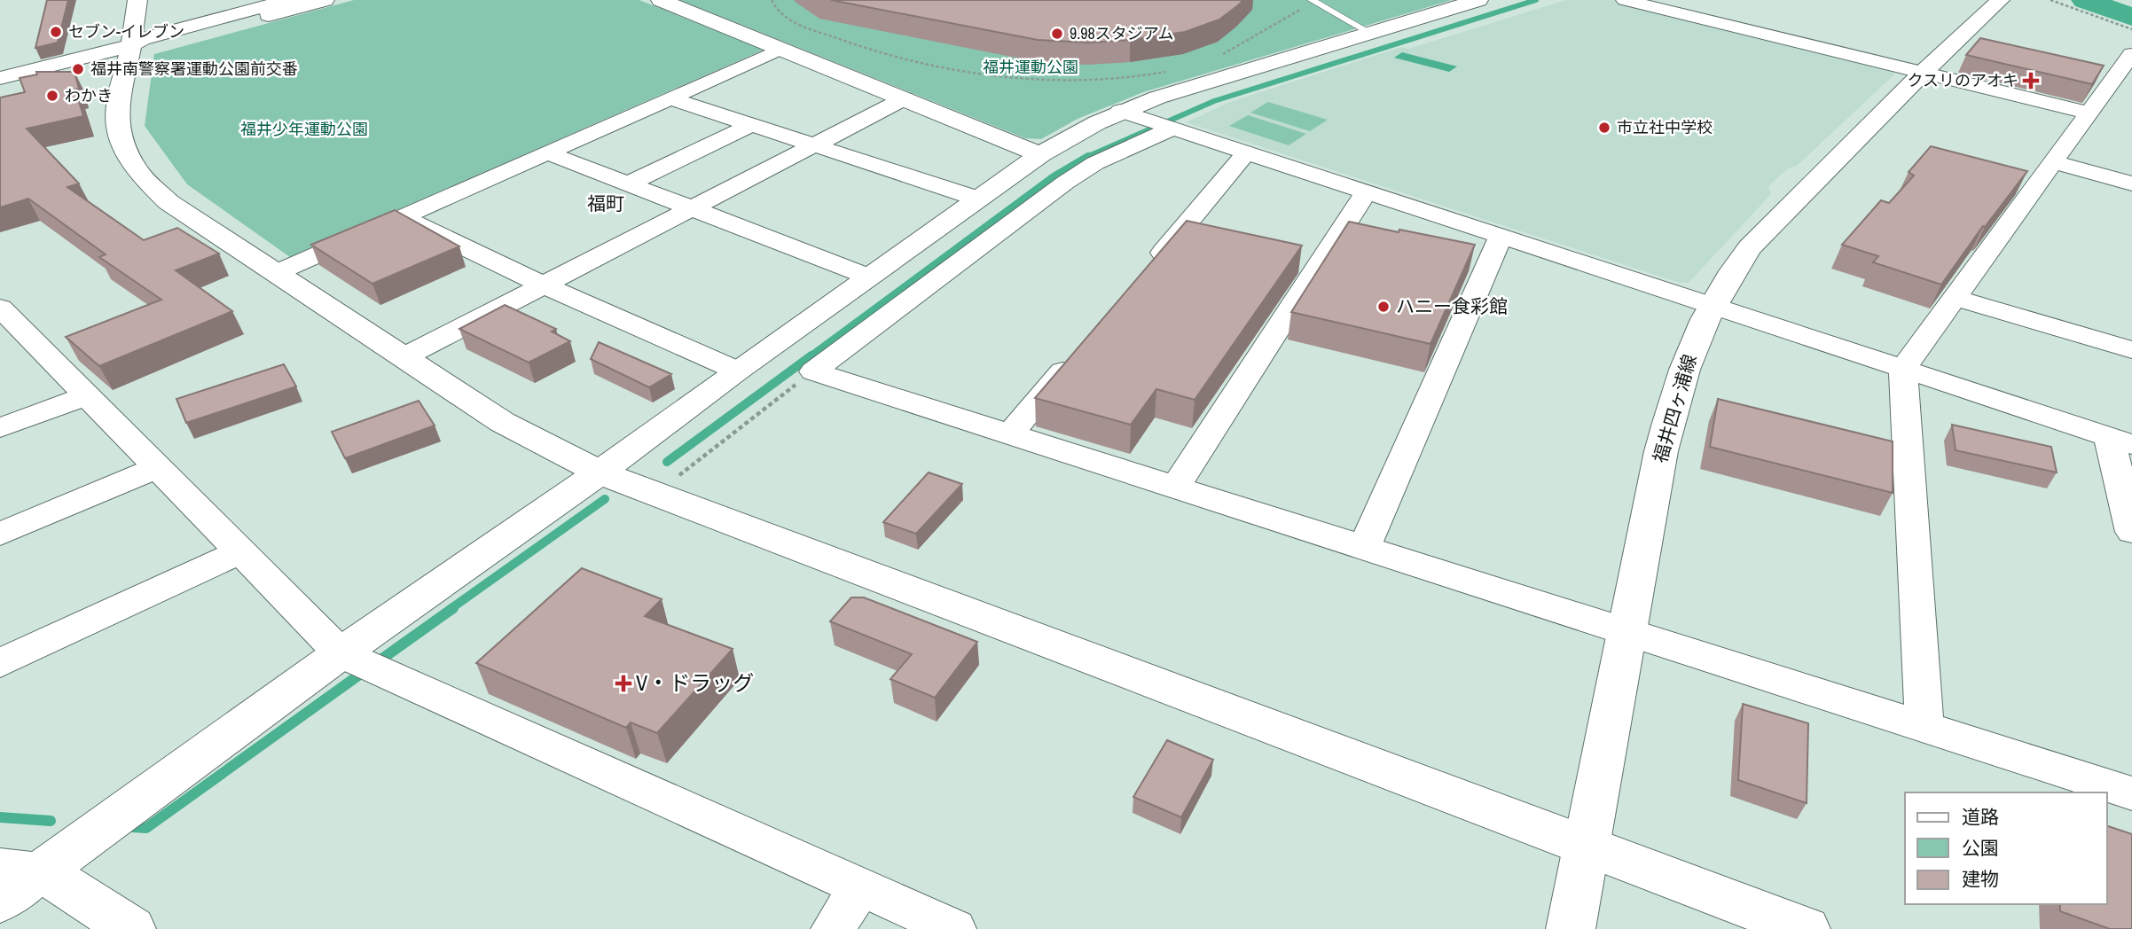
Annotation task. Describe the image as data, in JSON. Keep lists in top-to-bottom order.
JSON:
{
  "streets": {
    "street": ["福井四ヶ浦線"]
  },
  "districts": ["福町"],
  "parks": ["福井運動公園", "福井少年運動公園"],
  "places": {
    "other": [
      "セブン-イレブン",
      "9.98スタジアム",
      "福井南警察署運動公園前交番",
      "わかき",
      "市立社中学校",
      "ハニー食彩館"
    ],
    "health": ["クスリのアオキ", "V・ドラッグ"]
  },
  "legend": ["道路", "公園", "建物"]
}
